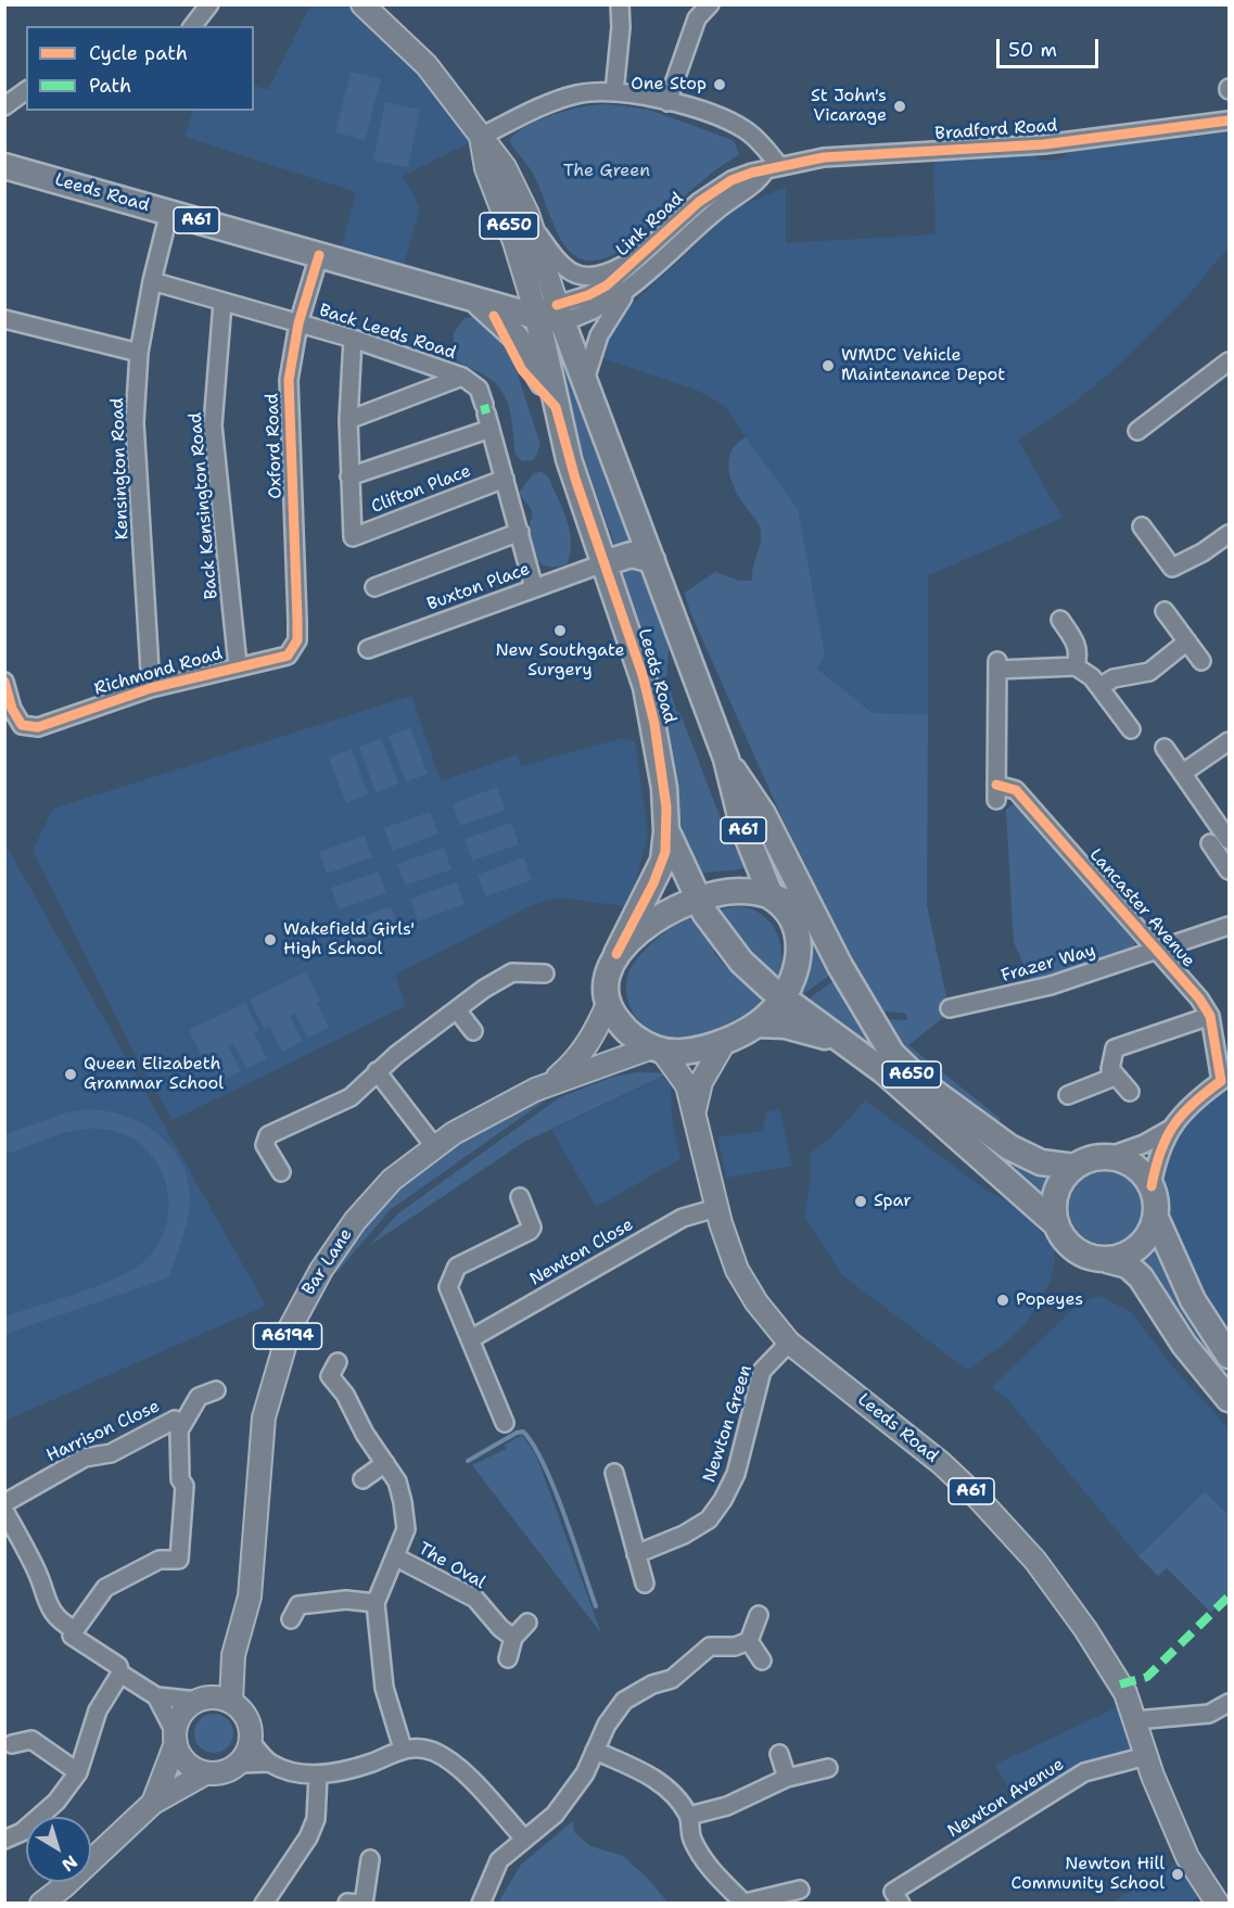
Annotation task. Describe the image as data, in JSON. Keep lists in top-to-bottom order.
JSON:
{
  "streets": {
    "highway": ["Leeds Road", "A61", "A650"],
    "main road": ["Bar Lane", "A6194"],
    "street": [
      "Bradford Road",
      "Link Road",
      "Back Leeds Road",
      "Oxford Road",
      "Kensington Road",
      "Clifton Place",
      "Back Kensington Road",
      "Buxton Place",
      "Richmond Road",
      "Lancaster Avenue",
      "Frazer Way",
      "Newton Close",
      "Newton Green",
      "Harrison Close",
      "The Oval",
      "Newton Avenue"
    ]
  },
  "crossings": [
    ["Bradford Road", "Link Road"],
    ["Leeds Road", "A61"],
    ["Leeds Road", "Link Road"],
    ["Leeds Road", "A650"],
    ["Leeds Road", "Oxford Road"],
    ["Leeds Road", "Kensington Road"],
    ["Leeds Road", "Buxton Place"],
    ["Leeds Road", "Newton Close"],
    ["Leeds Road", "Bar Lane"],
    ["Leeds Road", "Newton Green"],
    ["Leeds Road", "Newton Avenue"],
    ["A61", "A650"],
    ["A61", "Bar Lane"],
    ["Link Road", "A650"],
    ["Back Leeds Road", "Oxford Road"],
    ["Back Leeds Road", "Kensington Road"],
    ["Back Leeds Road", "Clifton Place"],
    ["Back Leeds Road", "Back Kensington Road"],
    ["Back Leeds Road", "Buxton Place"],
    ["Oxford Road", "Richmond Road"],
    ["Kensington Road", "Richmond Road"],
    ["Back Kensington Road", "Richmond Road"],
    ["Lancaster Avenue", "Frazer Way"],
    ["Bar Lane", "A6194"]
  ],
  "parks": ["The Green"],
  "places": [
    "One Stop",
    "St John's Vicarage",
    "WMDC Vehicle Maintenance Depot",
    "New Southgate Surgery",
    "Wakefield Girls' High School",
    "Queen Elizabeth Grammar School",
    "Spar",
    "Popeyes",
    "Newton Hill Community School"
  ],
  "legend": ["Cycle path", "Path"],
  "scale_bar": "50 m",
  "north": "bottom right"
}
